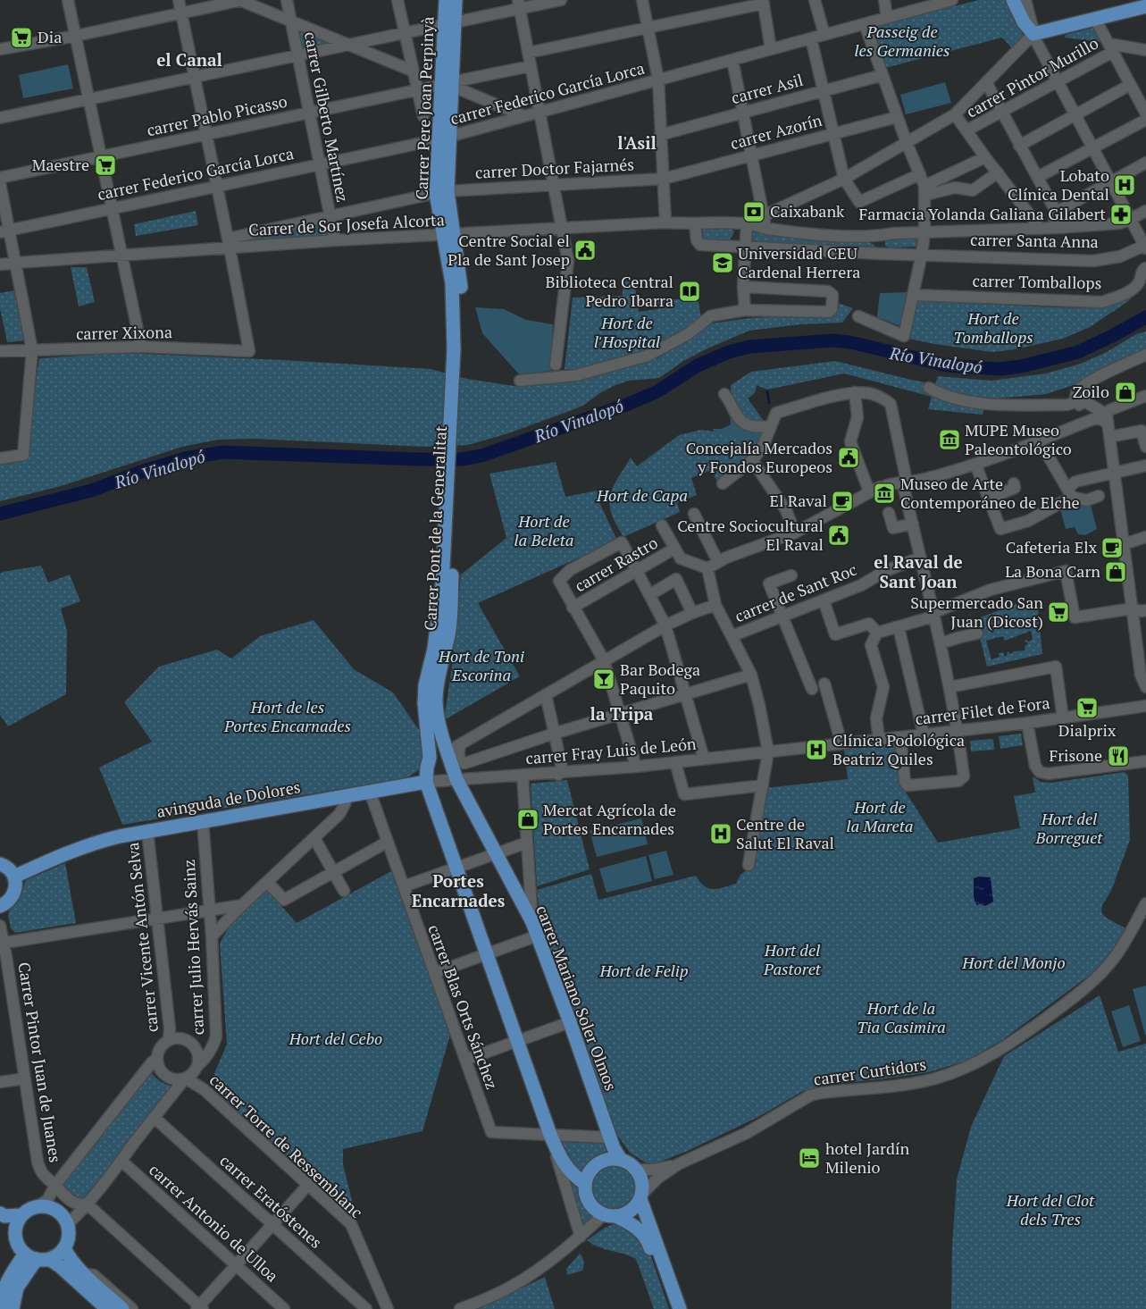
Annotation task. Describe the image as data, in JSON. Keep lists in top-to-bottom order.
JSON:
{
  "streets": {
    "main road": [
      "Carrer Pere Joan Perpinyà",
      "Carrer Pont de la Generalitat",
      "avinguda de Dolores",
      "carrer Mariano Soler Olmos"
    ],
    "street": [
      "carrer Pintor Murillo",
      "carrer Asil",
      "carrer Federico García Lorca",
      "carrer Pablo Picasso",
      "carrer Gilberto Martínez",
      "carrer Azorín",
      "carrer Doctor Fajarnés",
      "Carrer de Sor Josefa Alcorta",
      "carrer Santa Anna",
      "carrer Tomballops",
      "carrer Xixona",
      "carrer Rastro",
      "carrer de Sant Roc",
      "carrer Filet de Fora",
      "carrer Fray Luis de León",
      "carrer Vicente Antón Selva",
      "carrer Julio Hervás Sainz",
      "carrer Blas Orts Sánchez",
      "Carrer Pintor Juan de Juanes",
      "carrer Curtidors",
      "carrer Torre de Ressemblanc",
      "carrer Eratóstenes",
      "carrer Antonio de Ulloa"
    ]
  },
  "crossings": [
    ["carrer Federico García Lorca", "Carrer Pere Joan Perpinyà"],
    ["carrer Federico García Lorca", "carrer Gilberto Martínez"],
    ["Carrer Pere Joan Perpinyà", "carrer Pablo Picasso"],
    ["Carrer Pere Joan Perpinyà", "carrer Doctor Fajarnés"],
    ["Carrer Pere Joan Perpinyà", "Carrer de Sor Josefa Alcorta"],
    ["Carrer Pere Joan Perpinyà", "Carrer Pont de la Generalitat"],
    ["carrer Pablo Picasso", "carrer Gilberto Martínez"],
    ["carrer Gilberto Martínez", "carrer Doctor Fajarnés"],
    ["carrer Gilberto Martínez", "Carrer de Sor Josefa Alcorta"],
    ["carrer Azorín", "carrer Doctor Fajarnés"],
    ["carrer Doctor Fajarnés", "Carrer de Sor Josefa Alcorta"],
    ["carrer Doctor Fajarnés", "carrer Xixona"],
    ["Carrer de Sor Josefa Alcorta", "carrer Santa Anna"],
    ["Carrer de Sor Josefa Alcorta", "carrer Xixona"],
    ["Carrer Pont de la Generalitat", "carrer Fray Luis de León"],
    ["Carrer Pont de la Generalitat", "avinguda de Dolores"],
    ["Carrer Pont de la Generalitat", "carrer Mariano Soler Olmos"],
    ["carrer Filet de Fora", "carrer Fray Luis de León"],
    ["carrer Fray Luis de León", "avinguda de Dolores"],
    ["carrer Fray Luis de León", "carrer Mariano Soler Olmos"],
    ["avinguda de Dolores", "carrer Vicente Antón Selva"],
    ["avinguda de Dolores", "carrer Julio Hervás Sainz"],
    ["avinguda de Dolores", "carrer Mariano Soler Olmos"],
    ["avinguda de Dolores", "carrer Blas Orts Sánchez"],
    ["carrer Vicente Antón Selva", "carrer Julio Hervás Sainz"],
    ["carrer Vicente Antón Selva", "carrer Torre de Ressemblanc"],
    ["carrer Julio Hervás Sainz", "carrer Torre de Ressemblanc"],
    ["carrer Mariano Soler Olmos", "carrer Curtidors"]
  ],
  "districts": [
    "el Canal",
    "l'Asil",
    "el Raval de Sant Joan",
    "la Tripa",
    "Portes Encarnades"
  ],
  "water": ["Río Vinalopó"],
  "parks": [
    "Passeig de les Germanies",
    "Hort de Tomballops",
    "Hort de l'Hospital",
    "Hort de Capa",
    "Hort de la Beleta",
    "Hort de Toni Escorina",
    "Hort de les Portes Encarnades",
    "Hort de la Mareta",
    "Hort del Borreguet",
    "Hort del Pastoret",
    "Hort del Monjo",
    "Hort de Felip",
    "Hort de la Tia Casimira",
    "Hort del Cebo",
    "Hort del Clot dels Tres"
  ],
  "places": {
    "supermarket": [
      "Dia",
      "Maestre",
      "Supermercado San Juan (Dicost)",
      "Dialprix"
    ],
    "hospital": ["Lobato Clínica Dental", "Clínica Podológica Beatriz Quiles", "Centre de Salut El Raval"],
    "bank": ["Caixabank"],
    "pharmacy": ["Farmacia Yolanda Galiana Gilabert"],
    "public building": ["Centre Social el Pla de Sant Josep", "Concejalía Mercados y Fondos Europeos", "Centre Sociocultural El Raval"],
    "school or university": ["Universidad CEU Cardenal Herrera"],
    "library": ["Biblioteca Central Pedro Ibarra"],
    "shop": ["Zoilo", "La Bona Carn", "Mercat Agrícola de Portes Encarnades"],
    "museum": ["MUPE Museo Paleontológico", "Museo de Arte Contemporáneo de Elche"],
    "cafe": ["El Raval", "Cafeteria Elx"],
    "bar": ["Bar Bodega Paquito"],
    "restaurant": ["Frisone"],
    "hotel": ["hotel Jardín Milenio"]
  }
}
